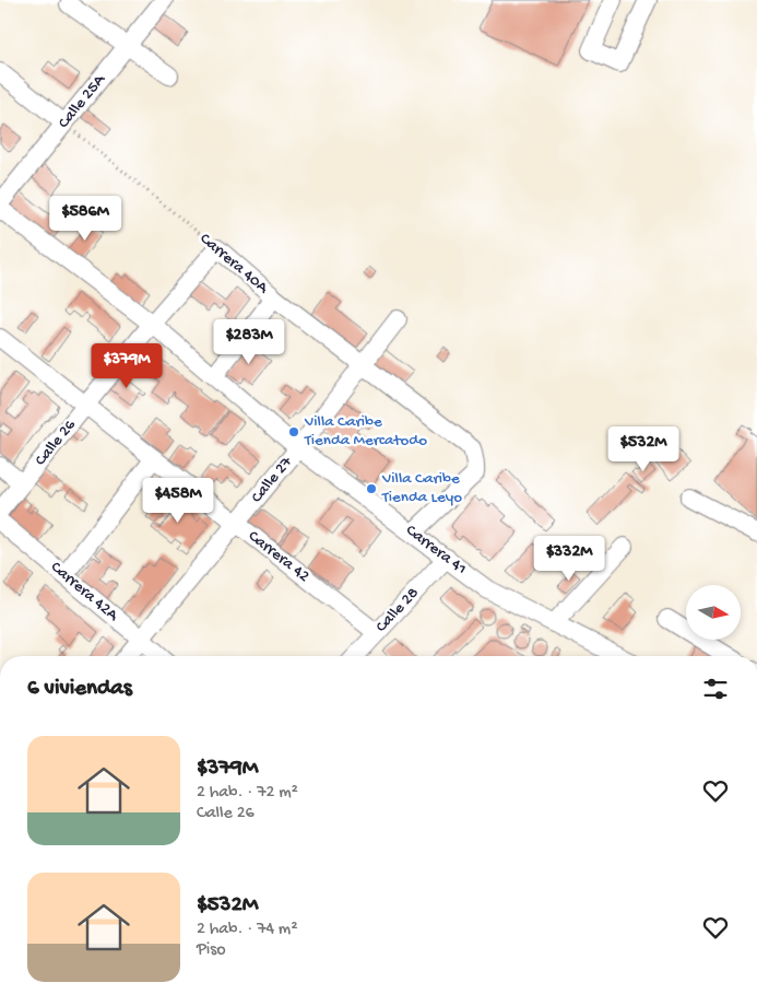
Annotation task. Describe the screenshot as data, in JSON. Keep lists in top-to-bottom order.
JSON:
{
  "streets": {
    "street": [
      "Calle 25A",
      "Carrera 40A",
      "Calle 26",
      "Calle 27",
      "Carrera 41",
      "Carrera 42",
      "Carrera 42A",
      "Calle 28"
    ]
  },
  "crossings": [
    ["Calle 25A", "Carrera 40A"],
    ["Carrera 40A", "Calle 26"],
    ["Carrera 40A", "Calle 27"],
    ["Carrera 40A", "Carrera 41"],
    ["Calle 26", "Carrera 41"],
    ["Calle 26", "Carrera 42"],
    ["Calle 27", "Carrera 41"],
    ["Calle 27", "Carrera 42"],
    ["Calle 27", "Carrera 42A"],
    ["Carrera 41", "Calle 28"],
    ["Carrera 42", "Calle 28"]
  ],
  "places": ["Villa Caribe Tienda Mercatodo", "Villa Caribe Tienda Leyo"],
  "north": "right",
  "page": {
    "price": [
      "$586M",
      "$283M",
      "$379M",
      "$532M",
      "$458M",
      "$332M"
    ],
    "heading": "6 viviendas",
    "list": [
      {
        "name": "$379M",
        "note": "2 hab. · 72 m² · Calle 26"
      },
      {
        "name": "$532M",
        "note": "2 hab. · 74 m² · Piso"
      }
    ]
  }
}
